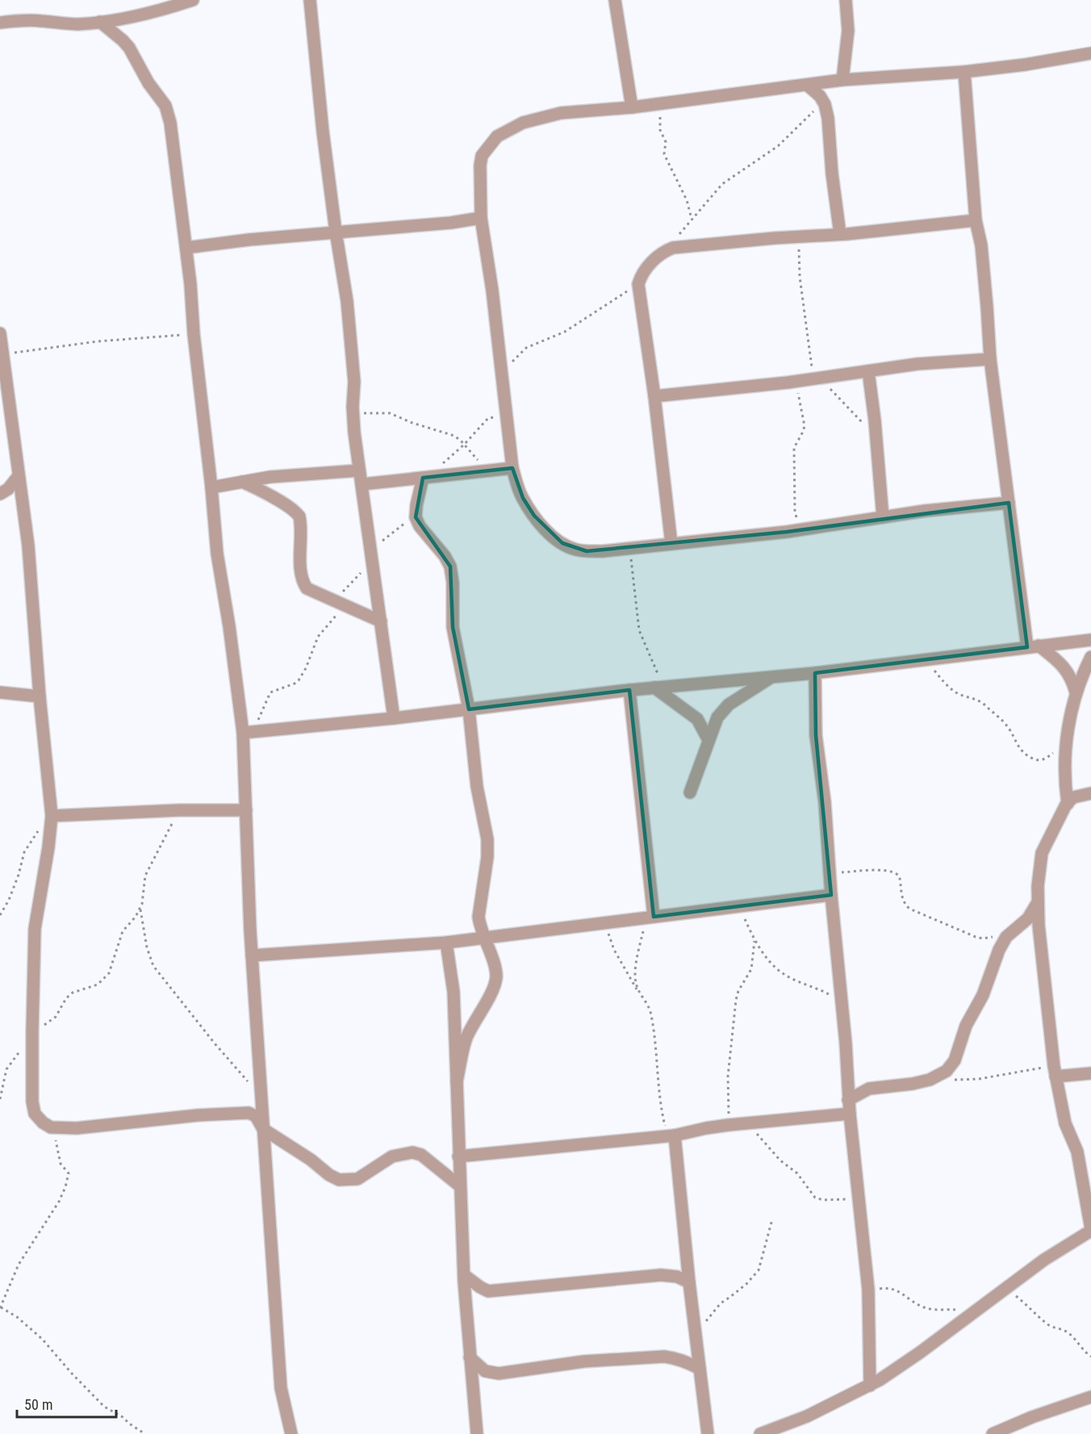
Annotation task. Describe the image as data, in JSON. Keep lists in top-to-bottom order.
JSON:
{
  "scale_bar": "50 m"
}
